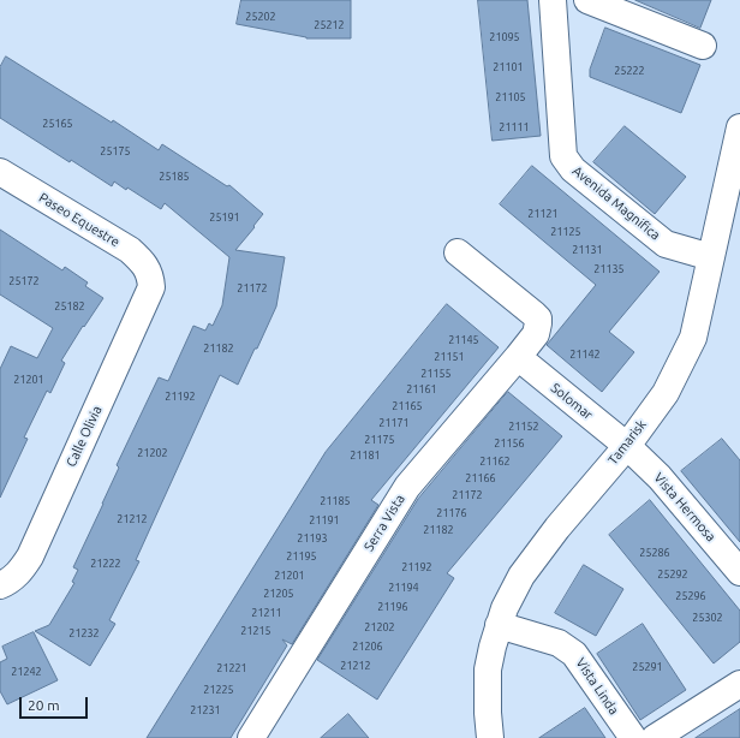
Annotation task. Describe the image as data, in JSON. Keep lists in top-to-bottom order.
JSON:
{
  "streets": {
    "street": [
      "Avenida Magnifica",
      "Paseo Equestre",
      "Solomar",
      "Calle Olivia",
      "Tamarisk",
      "Vista Hermosa",
      "Serra Vista",
      "Vista Linda"
    ]
  },
  "crossings": [
    ["Avenida Magnifica", "Tamarisk"],
    ["Paseo Equestre", "Calle Olivia"],
    ["Solomar", "Tamarisk"],
    ["Solomar", "Vista Hermosa"],
    ["Solomar", "Serra Vista"],
    ["Tamarisk", "Vista Hermosa"],
    ["Tamarisk", "Vista Linda"]
  ],
  "house_numbers": [
    "25202",
    "25212",
    "21095",
    "21101",
    "25222",
    "21105",
    "25165",
    "21111",
    "25175",
    "25185",
    "21121",
    "25191",
    "21125",
    "21131",
    "21135",
    "25172",
    "21172",
    "25182",
    "21145",
    "21182",
    "21142",
    "21151",
    "21155",
    "21201",
    "21161",
    "21192",
    "21165",
    "21171",
    "21152",
    "21175",
    "21156",
    "21202",
    "21181",
    "21162",
    "21166",
    "21172",
    "21185",
    "21176",
    "21212",
    "21191",
    "21182",
    "21193",
    "25286",
    "21195",
    "21222",
    "21192",
    "25292",
    "21201",
    "21194",
    "21205",
    "25296",
    "21196",
    "21211",
    "25302",
    "21202",
    "21215",
    "21232",
    "21206",
    "21212",
    "25291",
    "21221",
    "21242",
    "21225",
    "21231"
  ],
  "scale_bar": "20 m"
}
